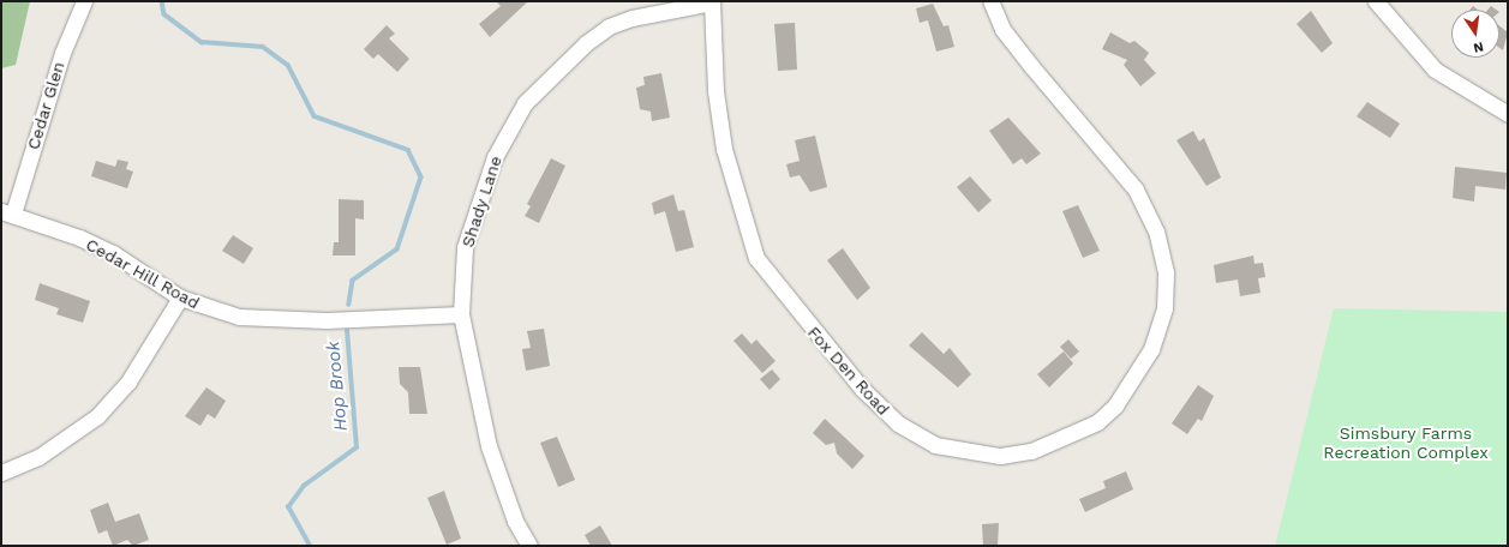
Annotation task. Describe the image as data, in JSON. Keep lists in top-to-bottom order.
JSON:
{
  "streets": {
    "street": [
      "Cedar Glen",
      "Shady Lane",
      "Cedar Hill Road",
      "Fox Den Road"
    ]
  },
  "crossings": [
    ["Cedar Glen", "Cedar Hill Road"],
    ["Shady Lane", "Cedar Hill Road"],
    ["Shady Lane", "Fox Den Road"]
  ],
  "water": ["Hop Brook"],
  "parks": ["Simsbury Farms Recreation Complex"],
  "north": "bottom"
}
